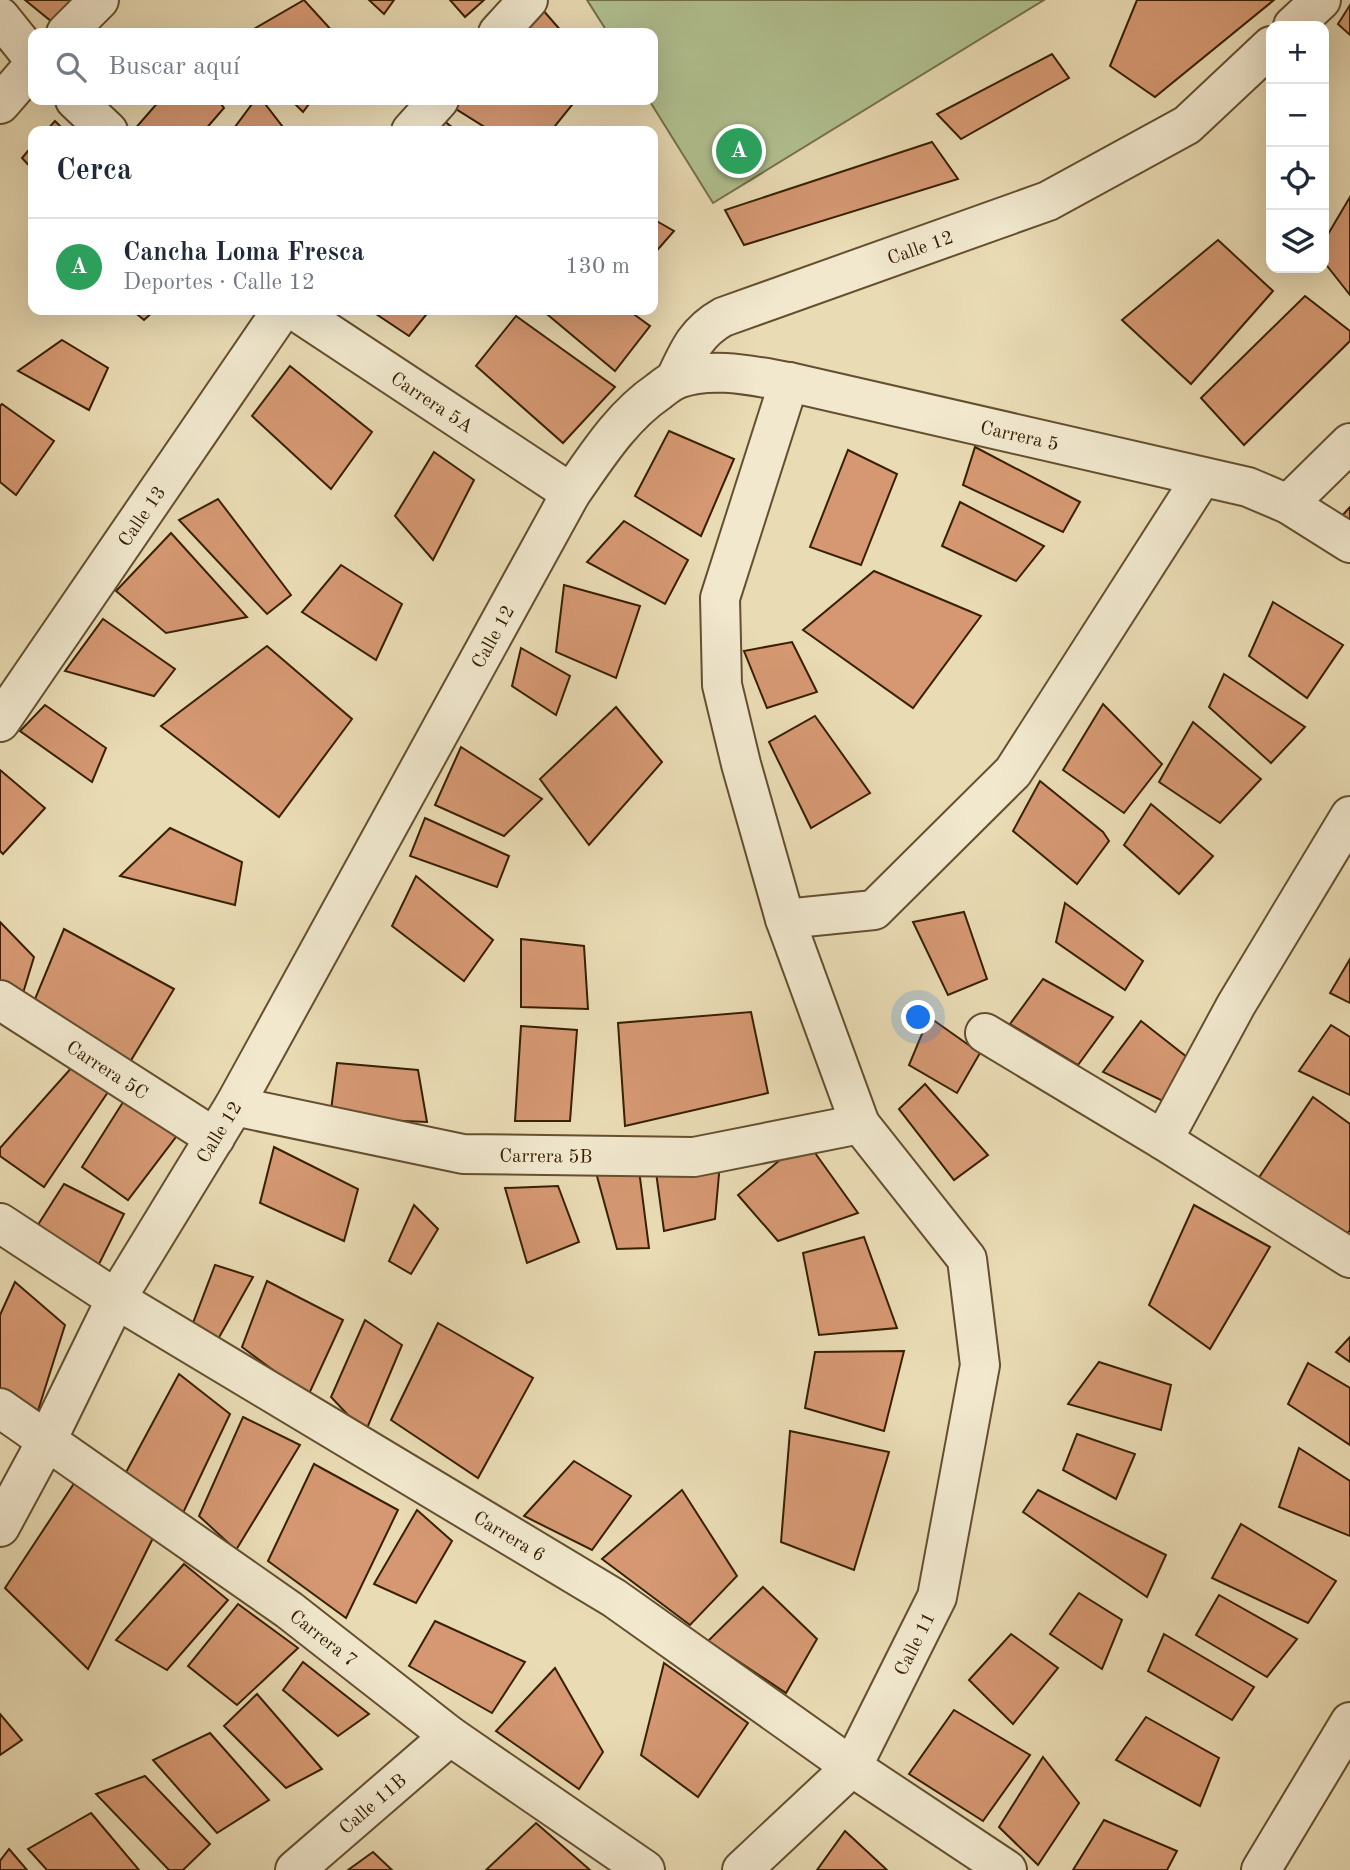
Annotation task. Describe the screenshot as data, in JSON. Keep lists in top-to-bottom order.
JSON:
{
  "streets": {
    "street": [
      "Calle 12",
      "Carrera 5A",
      "Carrera 5",
      "Calle 13",
      "Carrera 5C",
      "Carrera 5B",
      "Carrera 6",
      "Carrera 7",
      "Calle 11",
      "Calle 11B"
    ]
  },
  "crossings": [
    ["Calle 12", "Carrera 5A"],
    ["Calle 12", "Carrera 5"],
    ["Calle 12", "Carrera 5C"],
    ["Calle 12", "Carrera 5B"],
    ["Calle 12", "Carrera 6"],
    ["Calle 12", "Carrera 7"],
    ["Carrera 5", "Calle 11"],
    ["Carrera 5C", "Carrera 5B"],
    ["Carrera 5B", "Calle 11"],
    ["Carrera 6", "Calle 11"],
    ["Carrera 7", "Calle 11B"]
  ],
  "page": {
    "map_buttons": ["+", "−"],
    "search": "Buscar aquí",
    "pins": "A",
    "heading": "Cerca",
    "list": [
      {
        "mark": "A",
        "name": "Cancha Loma Fresca",
        "note": "Deportes · Calle 12",
        "value": "130 m"
      }
    ]
  }
}
